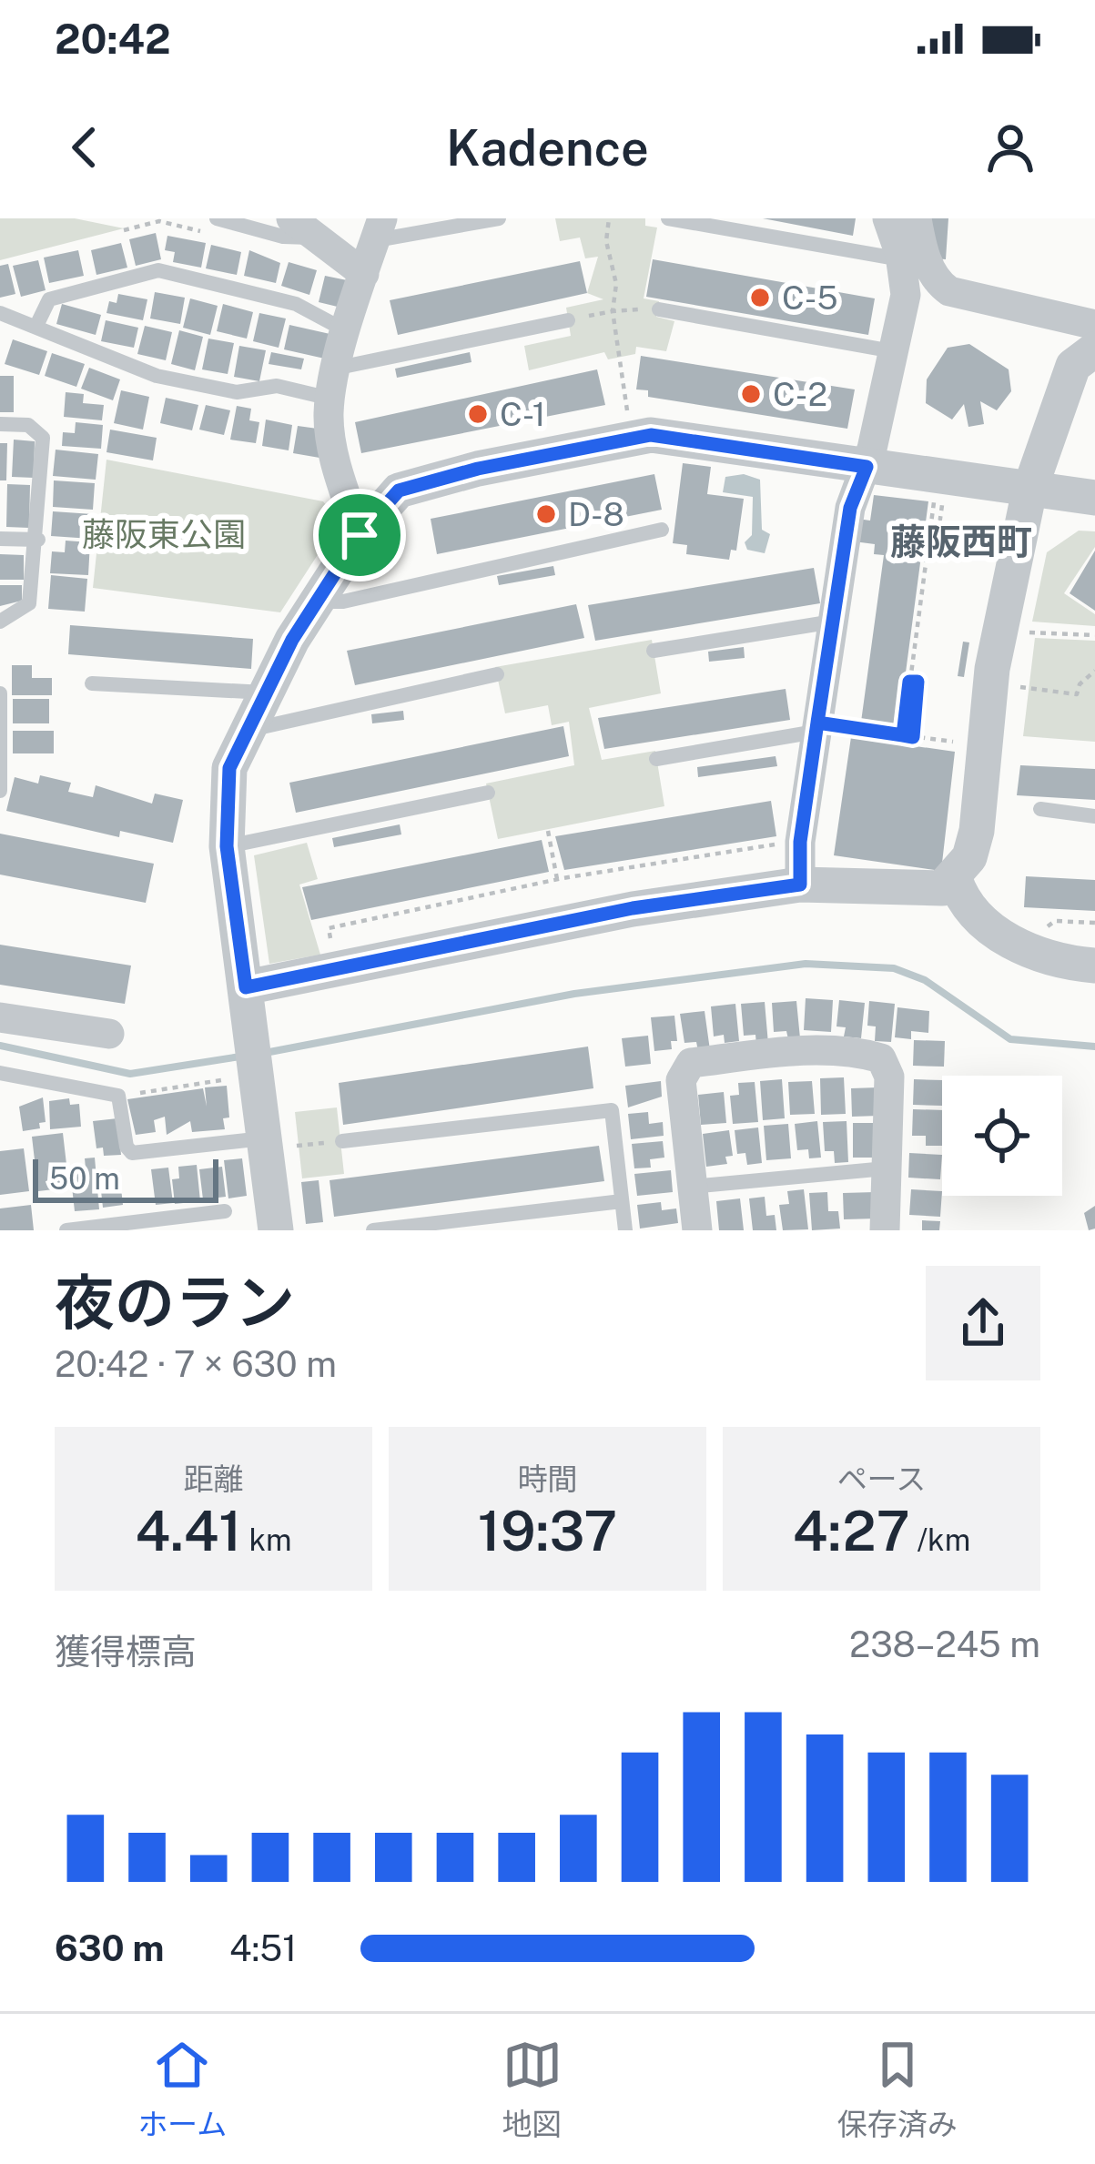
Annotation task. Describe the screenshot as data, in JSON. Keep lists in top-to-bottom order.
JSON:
{
  "districts": ["藤阪西町"],
  "parks": ["藤阪東公園"],
  "places": [
    "C-5",
    "C-2",
    "C-1",
    "D-8"
  ],
  "scale_bar": "50 m",
  "page": {
    "status": "20:42",
    "header": "Kadence",
    "scale": "50 m",
    "heading": ["夜のラン", "20:42 · 7 × 630 m"],
    "stats": [
      ["距離", "4.41 km"],
      ["時間", "19:37"],
      ["ペース", "4:27 /km"]
    ],
    "chart": ["獲得標高", "238–245 m"],
    "list": [
      {
        "name": "630 m",
        "note": "4:51"
      }
    ],
    "tabs": ["ホーム", "地図", "保存済み"]
  }
}
